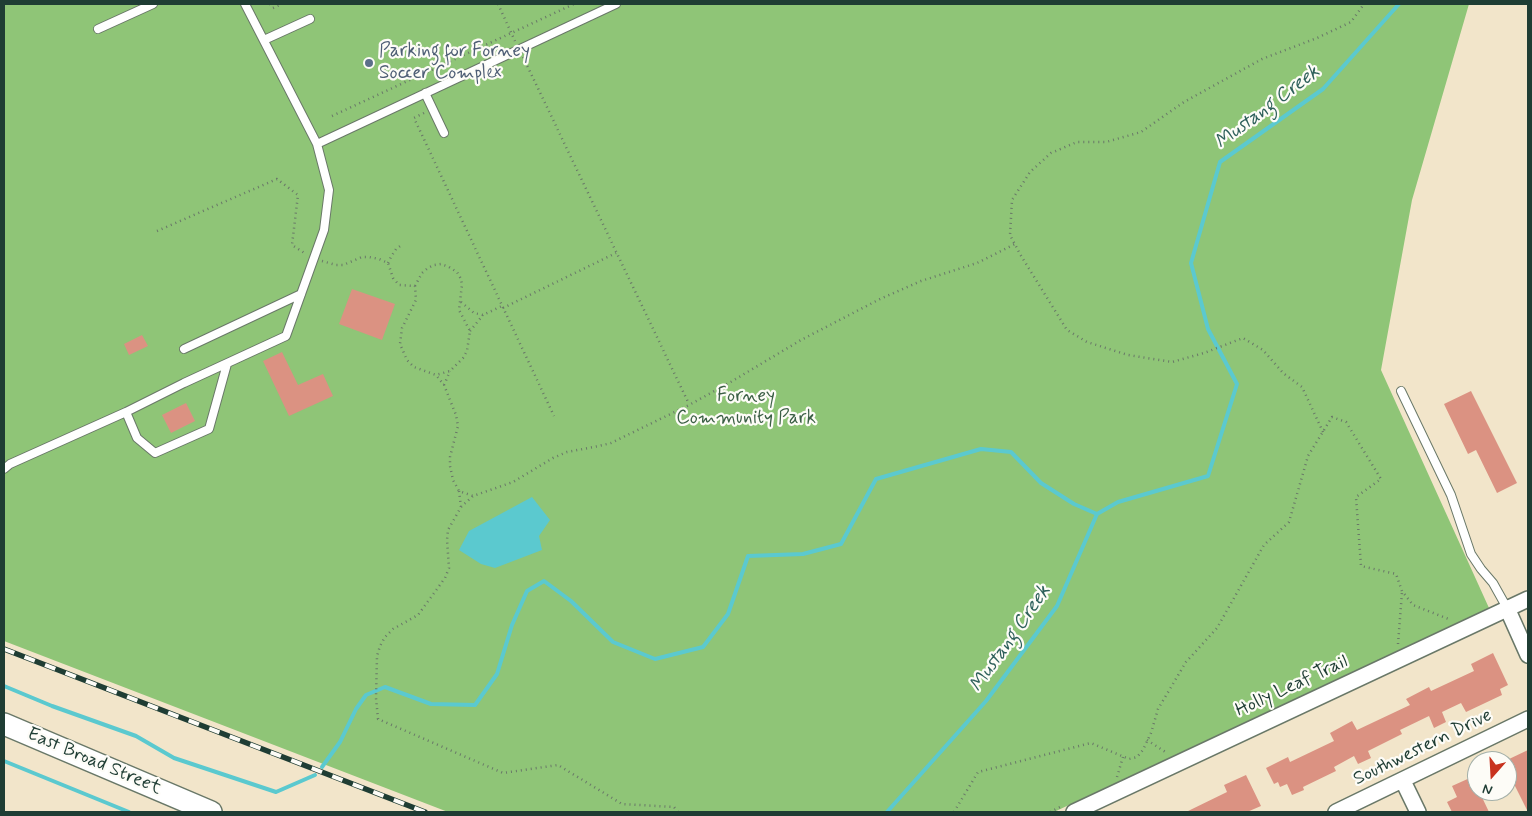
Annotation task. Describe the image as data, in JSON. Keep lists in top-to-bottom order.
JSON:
{
  "streets": {
    "main road": ["East Broad Street"],
    "street": ["Holly Leaf Trail", "Southwestern Drive"]
  },
  "water": ["Mustang Creek"],
  "parks": ["Forney Community Park"],
  "places": ["Parking for Forney Soccer Complex"],
  "north": "bottom"
}
